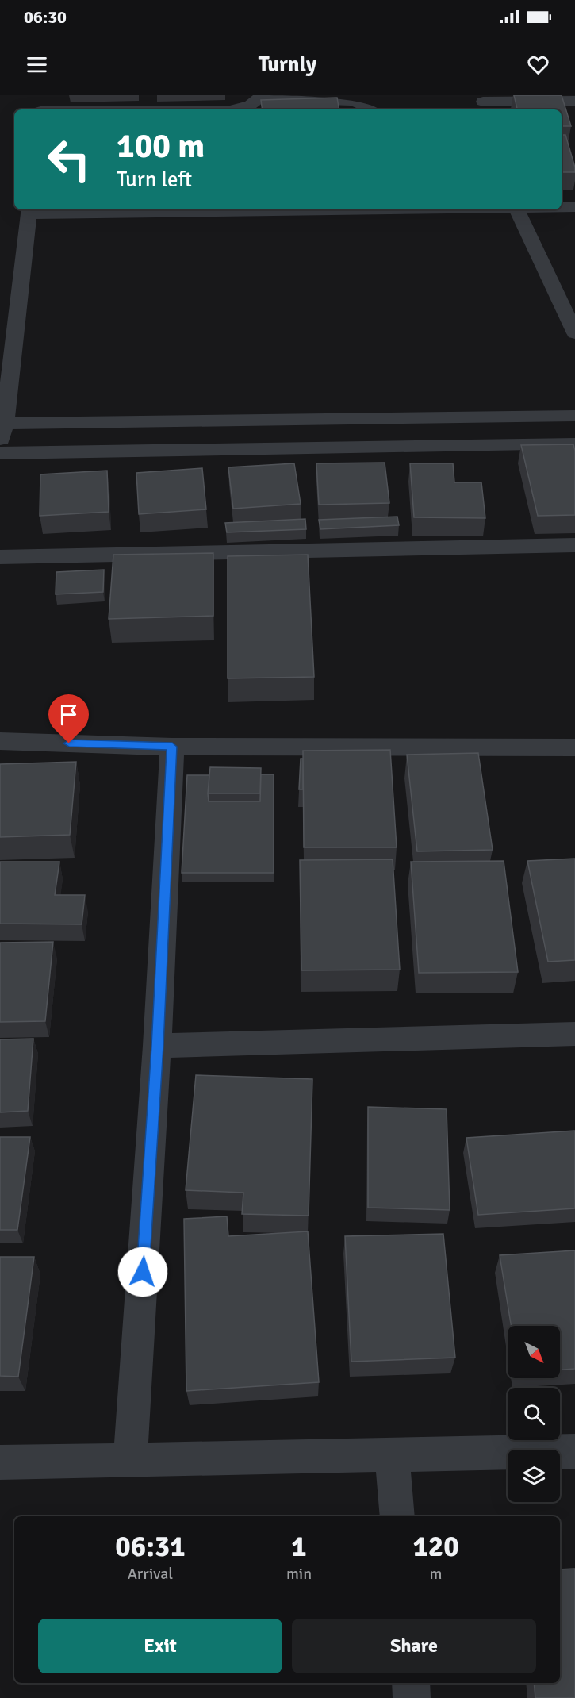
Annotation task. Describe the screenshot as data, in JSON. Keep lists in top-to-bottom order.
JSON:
{
  "north": "bottom right",
  "page": {
    "status": "06:30",
    "header": "Turnly",
    "turn": ["100 m", "Turn left"],
    "eta": [
      "06:31",
      "Arrival",
      "1",
      "min",
      "120",
      "m"
    ],
    "buttons": ["Exit", "Share"]
  }
}
